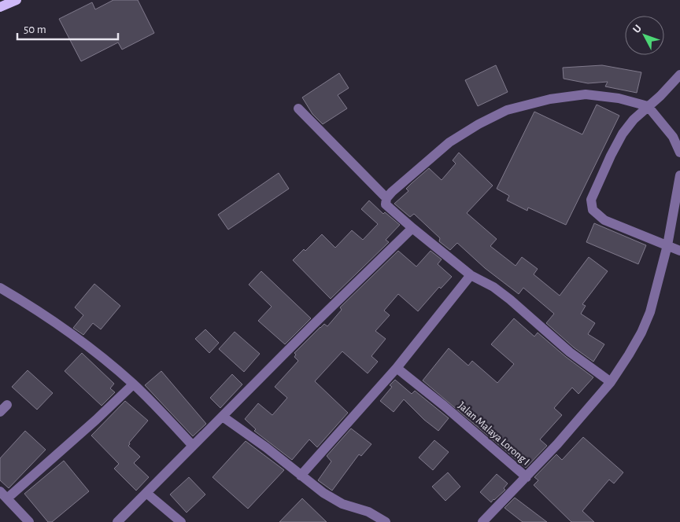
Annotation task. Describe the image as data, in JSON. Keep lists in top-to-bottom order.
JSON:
{
  "streets": {
    "street": ["Jalan Malaya Lorong I"]
  },
  "scale_bar": "50 m",
  "north": "top left"
}
